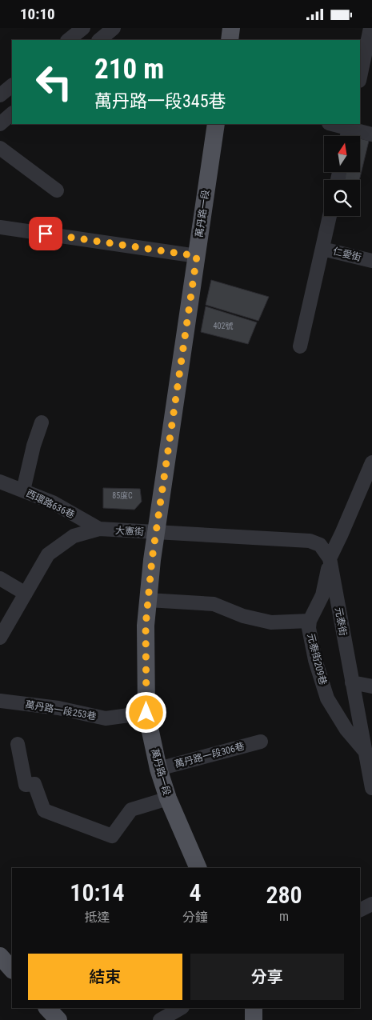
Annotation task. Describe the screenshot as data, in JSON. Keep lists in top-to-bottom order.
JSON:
{
  "streets": {
    "main road": ["萬丹路一段"],
    "street": [
      "仁愛街",
      "西環路636巷",
      "大憲街",
      "元泰街",
      "元泰街209巷",
      "萬丹路一段253巷",
      "萬丹路一段306巷"
    ]
  },
  "crossings": [
    ["萬丹路一段", "大憲街"],
    ["萬丹路一段", "萬丹路一段253巷"],
    ["萬丹路一段", "萬丹路一段306巷"],
    ["西環路636巷", "大憲街"],
    ["大憲街", "元泰街"],
    ["大憲街", "元泰街209巷"],
    ["元泰街", "元泰街209巷"]
  ],
  "house_numbers": ["402號", "85度C"],
  "north": "top",
  "page": {
    "status": "10:10",
    "turn": ["210 m", "萬丹路一段345巷"],
    "eta": [
      "10:14",
      "抵達",
      "4",
      "分鐘",
      "280",
      "m"
    ],
    "buttons": ["結束", "分享"]
  }
}
